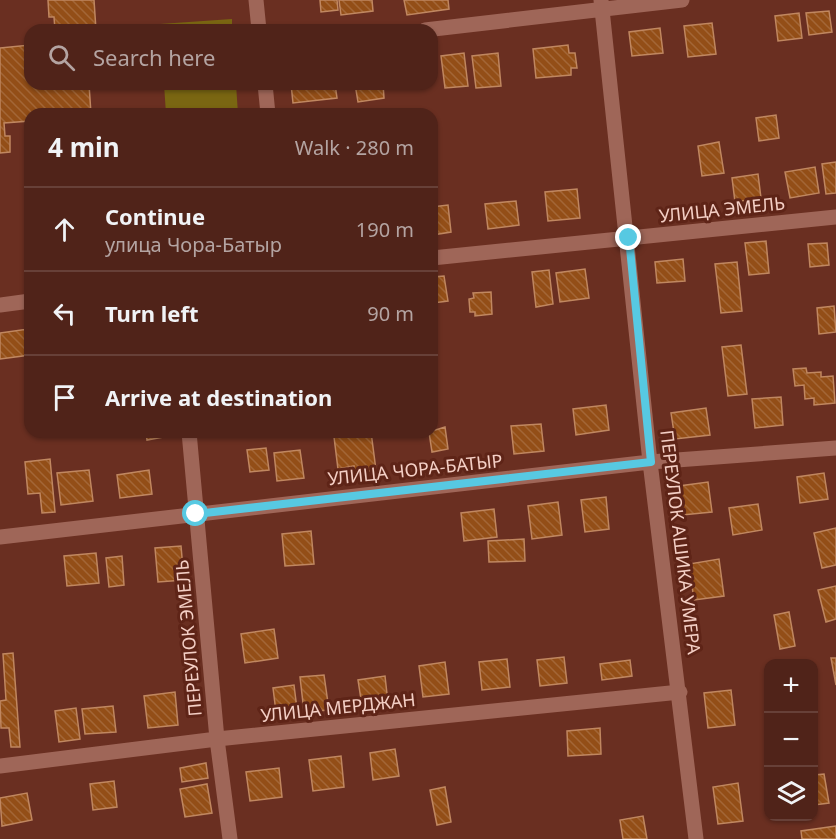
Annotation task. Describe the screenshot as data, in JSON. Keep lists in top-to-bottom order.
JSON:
{
  "streets": {
    "street": [
      "УЛИЦА ЭМЕЛЬ",
      "УЛИЦА ЧОРА-БАТЫР",
      "ПЕРЕУЛОК АШИКА УМЕРА",
      "ПЕРЕУЛОК ЭМЕЛЬ",
      "УЛИЦА МЕРДЖАН"
    ]
  },
  "crossings": [
    ["УЛИЦА ЭМЕЛЬ", "ПЕРЕУЛОК АШИКА УМЕРА"],
    ["УЛИЦА ЧОРА-БАТЫР", "ПЕРЕУЛОК АШИКА УМЕРА"],
    ["УЛИЦА ЧОРА-БАТЫР", "ПЕРЕУЛОК ЭМЕЛЬ"],
    ["ПЕРЕУЛОК АШИКА УМЕРА", "УЛИЦА МЕРДЖАН"],
    ["ПЕРЕУЛОК ЭМЕЛЬ", "УЛИЦА МЕРДЖАН"]
  ],
  "page": {
    "search": "Search here",
    "heading": ["4 min", "Walk · 280 m"],
    "list": [
      ["Continue", "улица Чора-Батыр", "190 m"],
      ["Turn left", "90 m"],
      "Arrive at destination"
    ],
    "map_buttons": ["+", "−"]
  }
}
